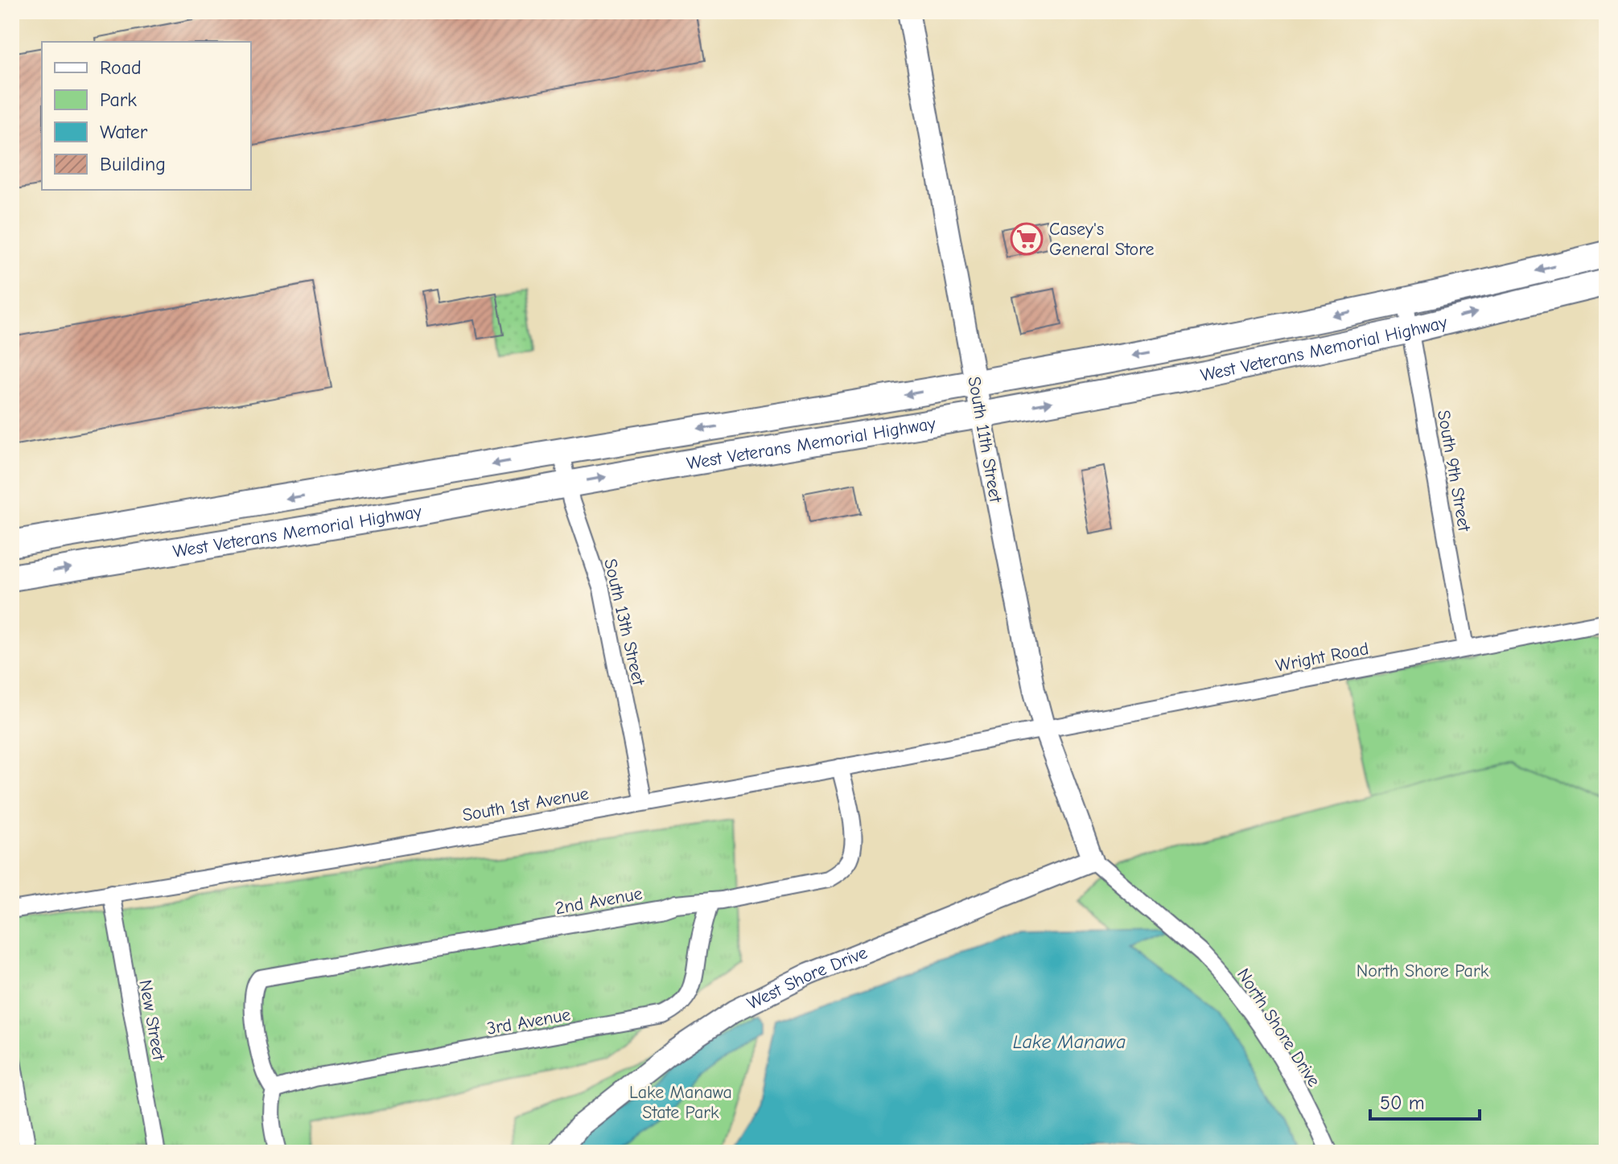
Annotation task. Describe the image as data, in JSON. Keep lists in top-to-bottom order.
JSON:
{
  "streets": {
    "main road": ["West Veterans Memorial Highway"],
    "street": [
      "South 11th Street",
      "South 9th Street",
      "South 13th Street",
      "Wright Road",
      "South 1st Avenue",
      "2nd Avenue",
      "West Shore Drive",
      "New Street",
      "3rd Avenue",
      "North Shore Drive"
    ]
  },
  "crossings": [
    ["West Veterans Memorial Highway", "South 11th Street"],
    ["West Veterans Memorial Highway", "South 9th Street"],
    ["West Veterans Memorial Highway", "South 13th Street"],
    ["South 11th Street", "Wright Road"],
    ["South 11th Street", "South 1st Avenue"],
    ["South 11th Street", "West Shore Drive"],
    ["South 11th Street", "North Shore Drive"],
    ["South 9th Street", "Wright Road"],
    ["South 13th Street", "South 1st Avenue"],
    ["Wright Road", "South 1st Avenue"],
    ["South 1st Avenue", "2nd Avenue"],
    ["South 1st Avenue", "New Street"],
    ["2nd Avenue", "3rd Avenue"],
    ["West Shore Drive", "North Shore Drive"]
  ],
  "water": ["Lake Manawa"],
  "parks": ["North Shore Park", "Lake Manawa State Park"],
  "places": {
    "supermarket": ["Casey's General Store"]
  },
  "legend": [
    "Road",
    "Park",
    "Water",
    "Building"
  ],
  "scale_bar": "50 m"
}
